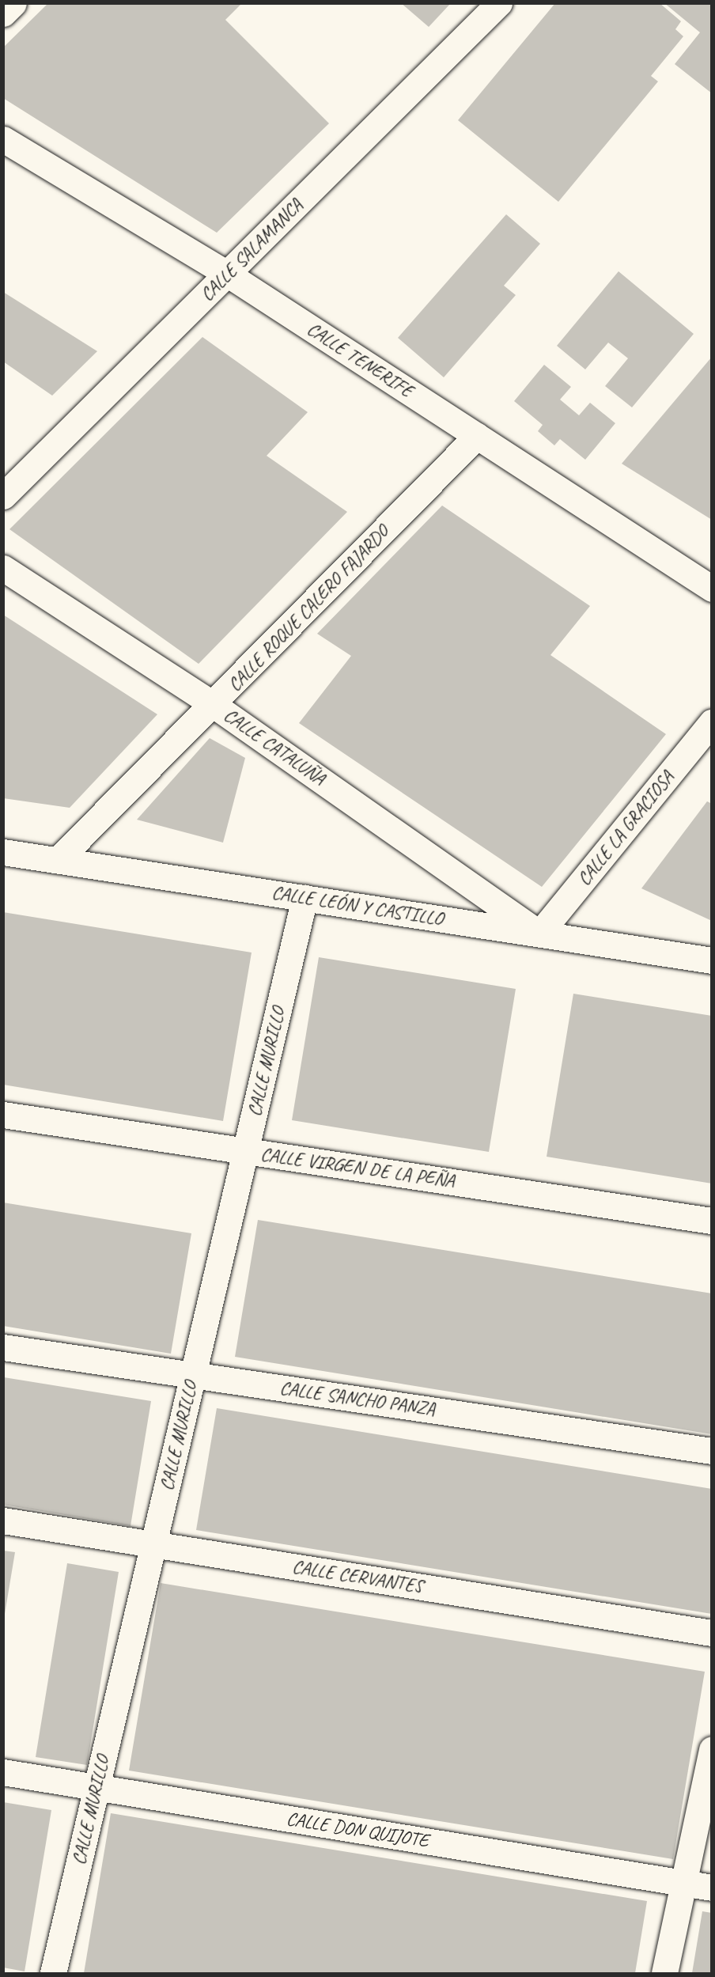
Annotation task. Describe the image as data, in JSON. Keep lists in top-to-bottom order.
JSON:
{
  "streets": {
    "street": [
      "CALLE SALAMANCA",
      "CALLE TENERIFE",
      "CALLE ROQUE CALERO FAJARDO",
      "CALLE CATALUÑA",
      "CALLE LA GRACIOSA",
      "CALLE LEÓN Y CASTILLO",
      "CALLE MURILLO",
      "CALLE VIRGEN DE LA PEÑA",
      "CALLE SANCHO PANZA",
      "CALLE CERVANTES",
      "CALLE DON QUIJOTE"
    ]
  },
  "crossings": [
    ["CALLE SALAMANCA", "CALLE TENERIFE"],
    ["CALLE TENERIFE", "CALLE ROQUE CALERO FAJARDO"],
    ["CALLE ROQUE CALERO FAJARDO", "CALLE CATALUÑA"],
    ["CALLE ROQUE CALERO FAJARDO", "CALLE LEÓN Y CASTILLO"],
    ["CALLE CATALUÑA", "CALLE LA GRACIOSA"],
    ["CALLE CATALUÑA", "CALLE LEÓN Y CASTILLO"],
    ["CALLE LA GRACIOSA", "CALLE LEÓN Y CASTILLO"],
    ["CALLE LEÓN Y CASTILLO", "CALLE MURILLO"],
    ["CALLE MURILLO", "CALLE VIRGEN DE LA PEÑA"],
    ["CALLE MURILLO", "CALLE SANCHO PANZA"],
    ["CALLE MURILLO", "CALLE CERVANTES"],
    ["CALLE MURILLO", "CALLE DON QUIJOTE"]
  ]
}
